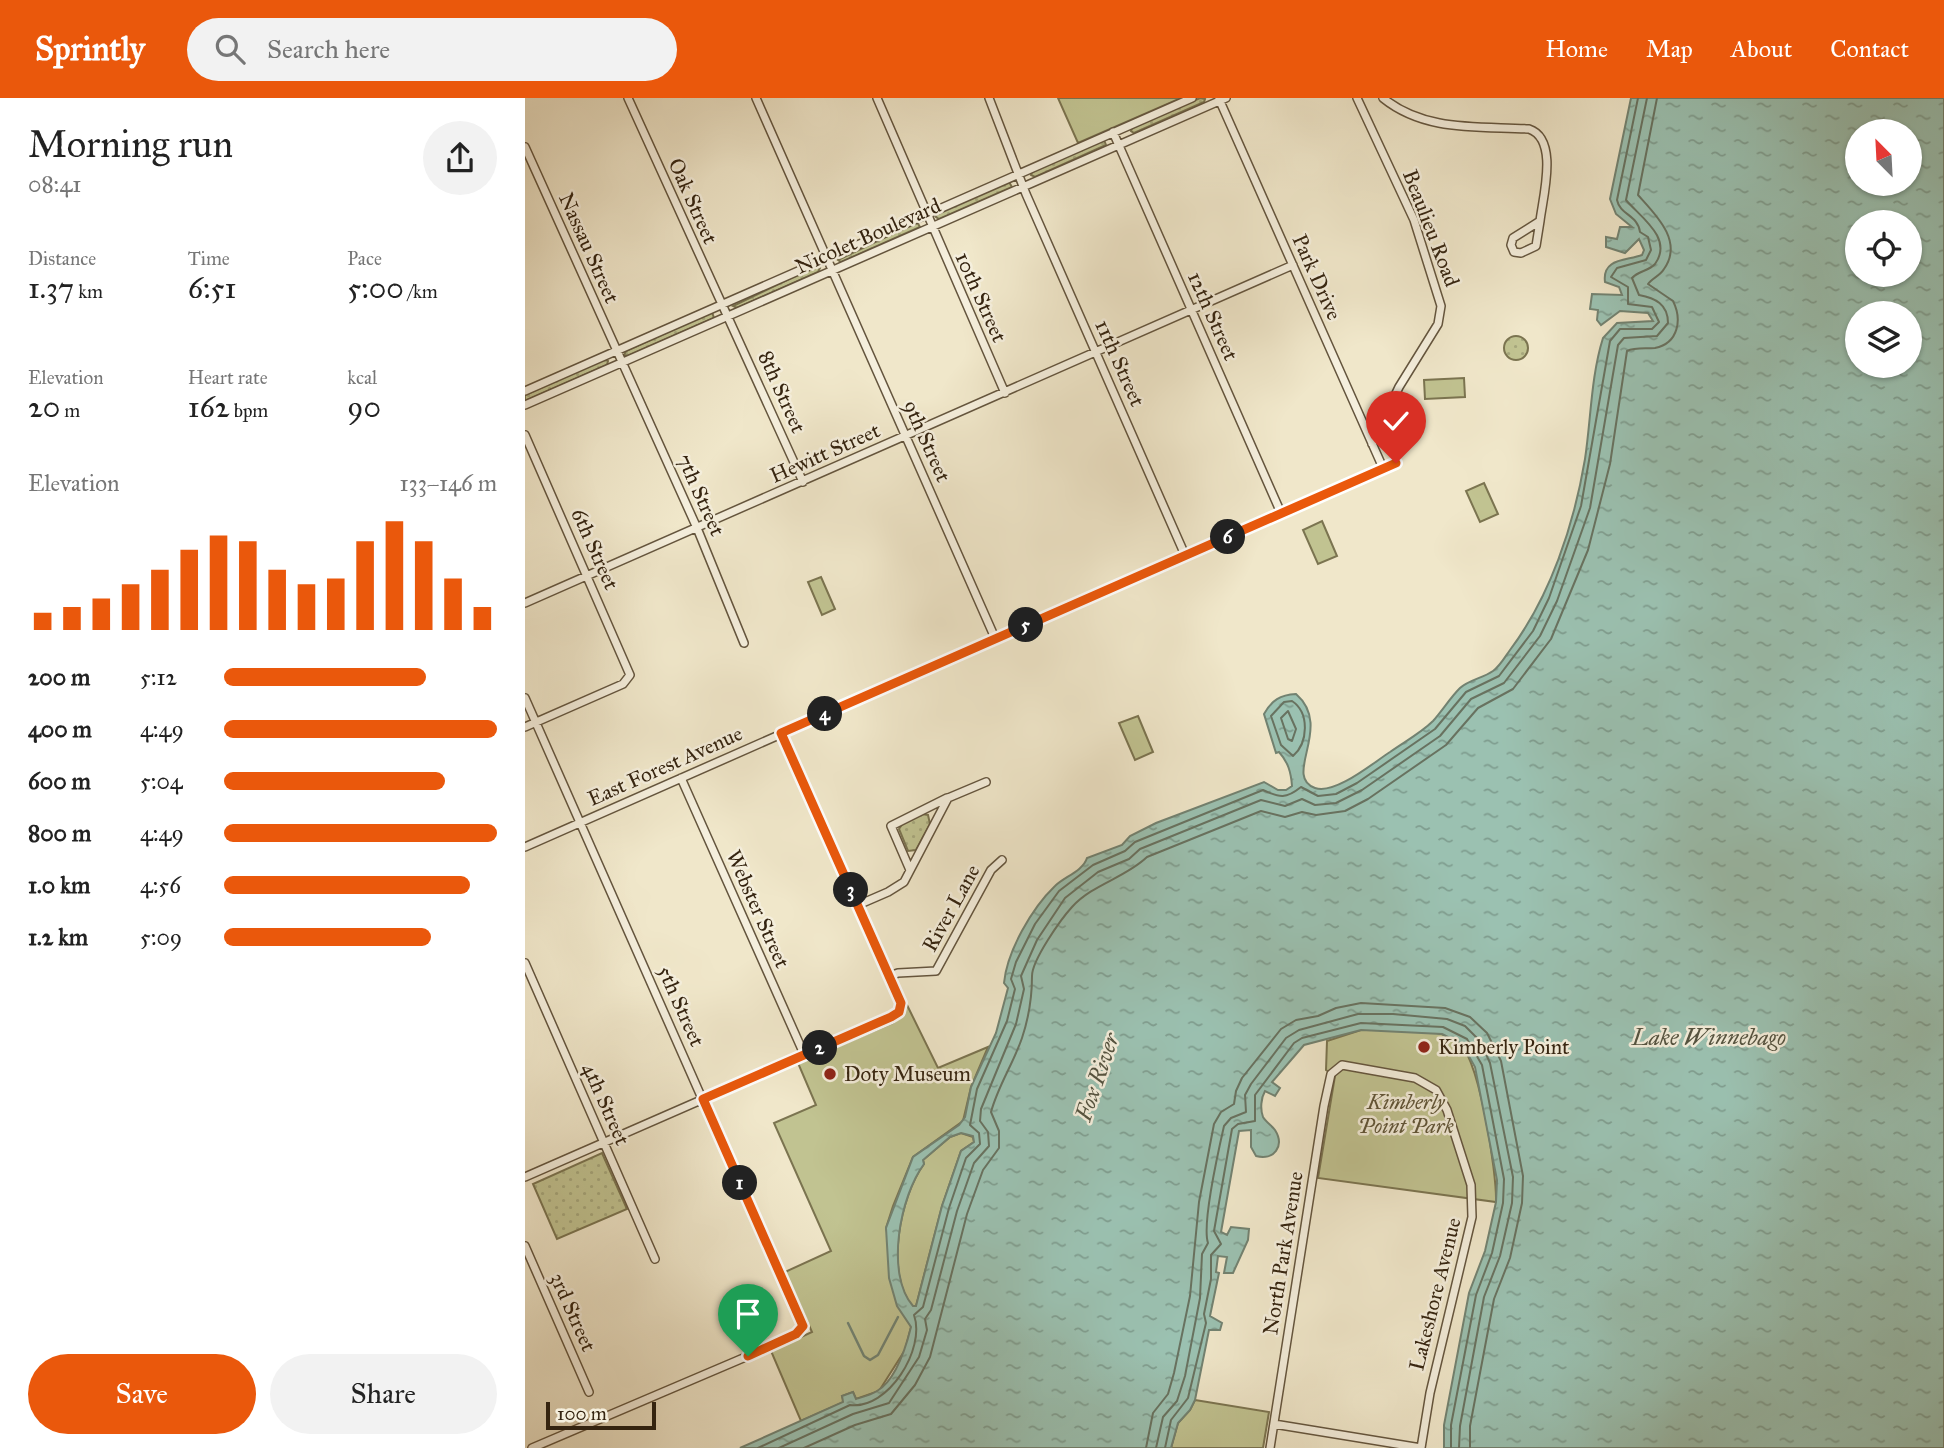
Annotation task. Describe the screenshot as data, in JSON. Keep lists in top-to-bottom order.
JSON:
{
  "streets": {
    "street": [
      "Oak Street",
      "Beaulieu Road",
      "Nicolet Boulevard",
      "Nassau Street",
      "Park Drive",
      "10th Street",
      "12th Street",
      "11th Street",
      "8th Street",
      "9th Street",
      "Hewitt Street",
      "7th Street",
      "6th Street",
      "East Forest Avenue",
      "River Lane",
      "Webster Street",
      "5th Street",
      "4th Street",
      "North Park Avenue",
      "Lakeshore Avenue",
      "3rd Street"
    ]
  },
  "crossings": [
    ["Oak Street", "Nicolet Boulevard"],
    ["Oak Street", "8th Street"],
    ["Beaulieu Road", "Park Drive"],
    ["Nicolet Boulevard", "Nassau Street"],
    ["Nicolet Boulevard", "Park Drive"],
    ["Nicolet Boulevard", "10th Street"],
    ["Nicolet Boulevard", "12th Street"],
    ["Nicolet Boulevard", "11th Street"],
    ["Nicolet Boulevard", "8th Street"],
    ["Nicolet Boulevard", "9th Street"],
    ["Nicolet Boulevard", "7th Street"],
    ["Nassau Street", "7th Street"],
    ["Park Drive", "Hewitt Street"],
    ["Park Drive", "East Forest Avenue"],
    ["10th Street", "Hewitt Street"],
    ["12th Street", "Hewitt Street"],
    ["12th Street", "East Forest Avenue"],
    ["11th Street", "Hewitt Street"],
    ["11th Street", "East Forest Avenue"],
    ["8th Street", "Hewitt Street"],
    ["9th Street", "Hewitt Street"],
    ["9th Street", "East Forest Avenue"],
    ["Hewitt Street", "7th Street"],
    ["Hewitt Street", "6th Street"],
    ["6th Street", "5th Street"],
    ["East Forest Avenue", "Webster Street"],
    ["East Forest Avenue", "5th Street"],
    ["North Park Avenue", "Lakeshore Avenue"]
  ],
  "water": ["Lake Winnebago", "Fox River"],
  "parks": ["Kimberly Point Park"],
  "places": ["Kimberly Point", "Doty Museum"],
  "scale_bar": "100 m",
  "north": "top left",
  "page": {
    "header": "Sprintly",
    "search": "Search here",
    "nav": [
      "Home",
      "Map",
      "About",
      "Contact"
    ],
    "heading": ["Morning run", "08:41"],
    "stats": [
      ["Distance", "1.37 km"],
      ["Time", "6:51"],
      ["Pace", "5:00 /km"],
      ["Elevation", "20 m"],
      ["Heart rate", "162 bpm"],
      ["kcal", "90"]
    ],
    "chart": ["Elevation", "133–146 m"],
    "pins": [
      "6",
      "5",
      "4",
      "3",
      "2",
      "1"
    ],
    "list": [
      {
        "name": "200 m",
        "note": "5:12"
      },
      {
        "name": "400 m",
        "note": "4:49"
      },
      {
        "name": "600 m",
        "note": "5:04"
      },
      {
        "name": "800 m",
        "note": "4:49"
      },
      {
        "name": "1.0 km",
        "note": "4:56"
      },
      {
        "name": "1.2 km",
        "note": "5:09"
      }
    ],
    "buttons": ["Save", "Share"],
    "scale": "100 m"
  }
}
